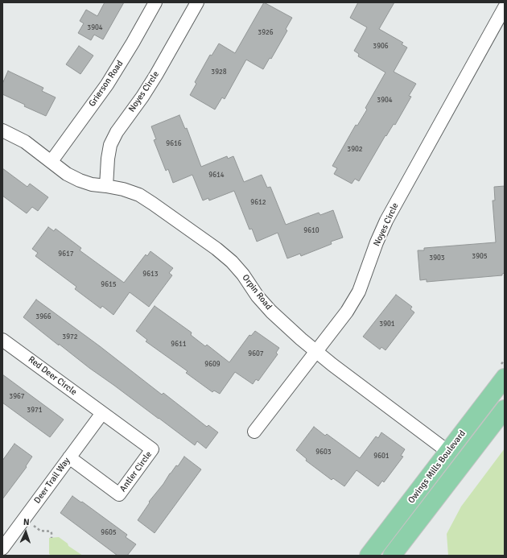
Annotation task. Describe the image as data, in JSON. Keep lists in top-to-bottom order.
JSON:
{
  "streets": {
    "main road": ["Owings Mills Boulevard"],
    "street": [
      "Grierson Road",
      "Noyes Circle",
      "Orpin Road",
      "Red Deer Circle",
      "Antler Circle",
      "Deer Trail Way"
    ]
  },
  "crossings": [
    ["Grierson Road", "Orpin Road"],
    ["Noyes Circle", "Orpin Road"],
    ["Orpin Road", "Owings Mills Boulevard"],
    ["Red Deer Circle", "Antler Circle"],
    ["Red Deer Circle", "Deer Trail Way"],
    ["Antler Circle", "Deer Trail Way"]
  ],
  "house_numbers": [
    "3904",
    "3926",
    "3906",
    "3928",
    "3904",
    "9616",
    "3902",
    "9614",
    "9612",
    "9610",
    "9617",
    "3905",
    "3903",
    "9613",
    "9615",
    "3966",
    "3901",
    "3972",
    "9611",
    "9607",
    "9609",
    "3967",
    "3971",
    "9603",
    "9601",
    "9605"
  ],
  "north": "top"
}
